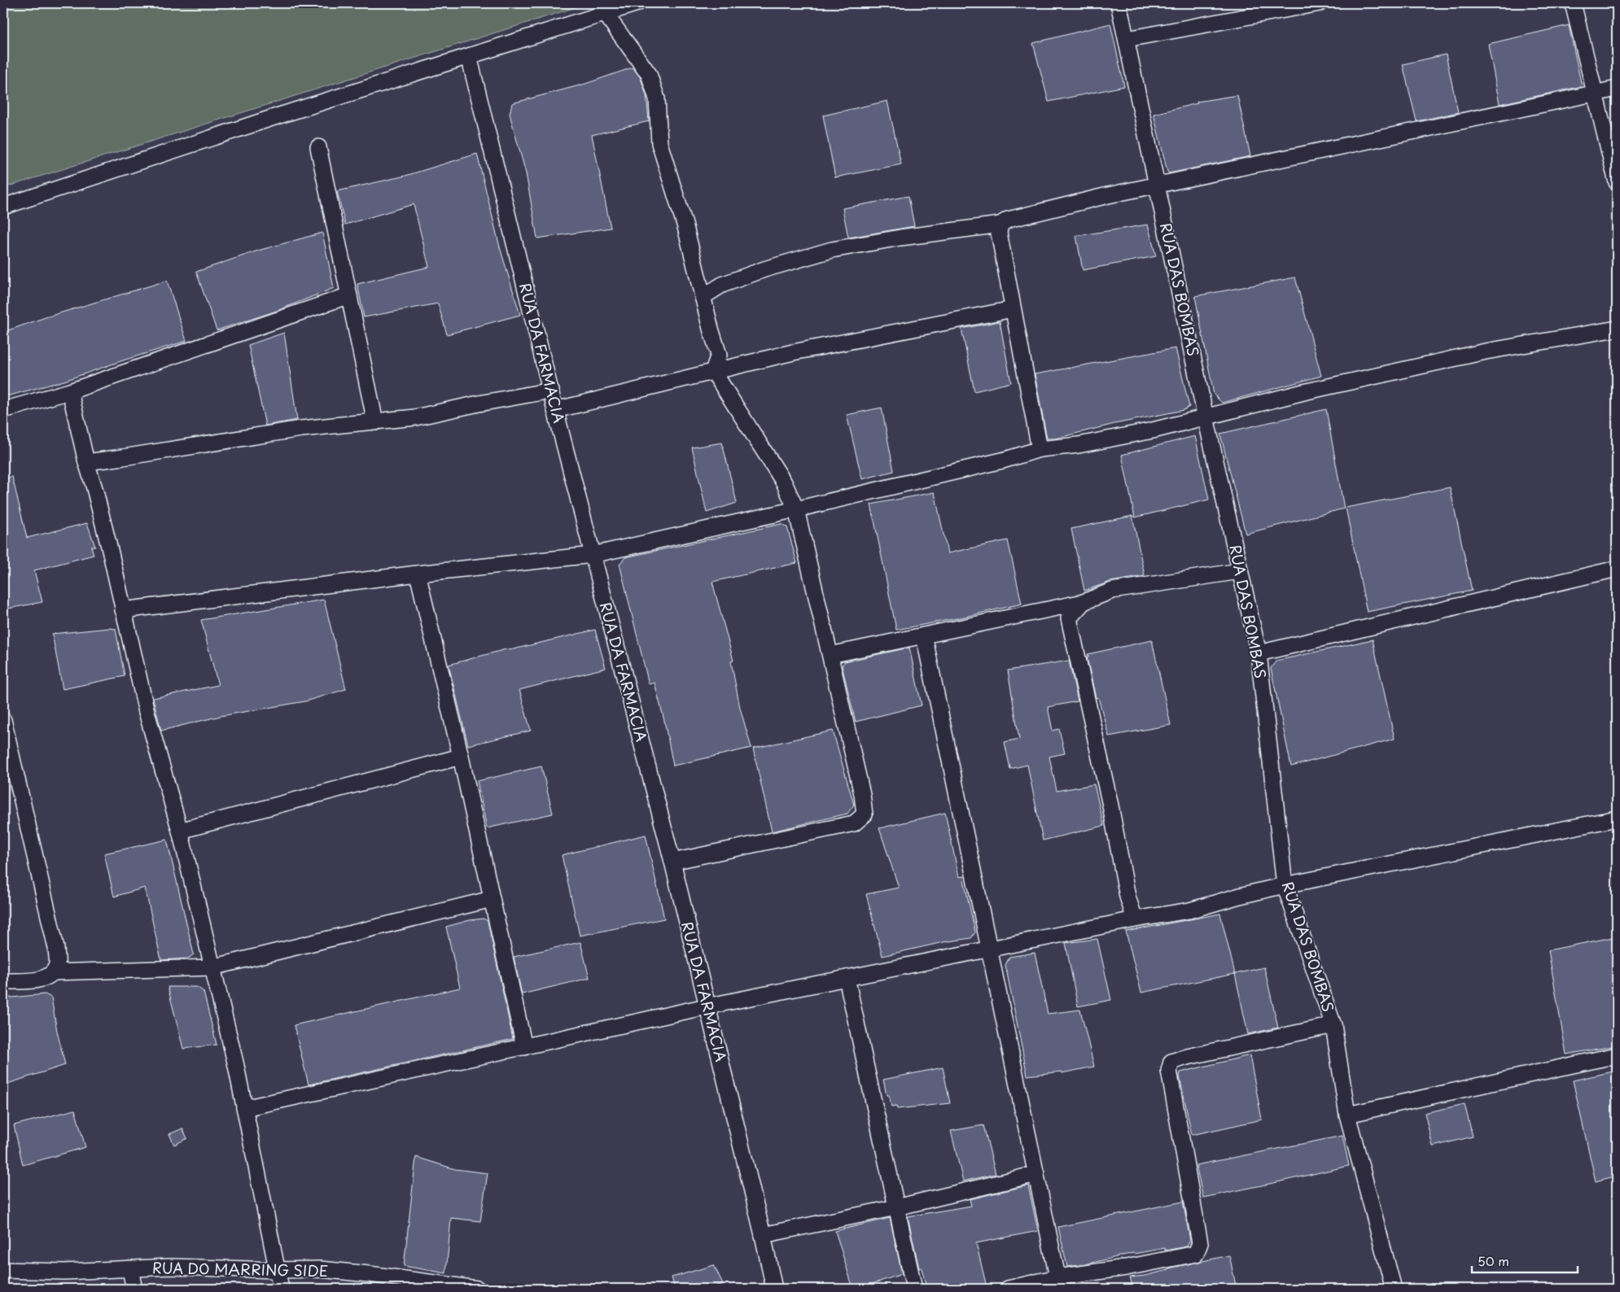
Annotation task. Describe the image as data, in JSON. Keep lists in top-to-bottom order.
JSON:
{
  "streets": {
    "street": ["RUA DAS BOMBAS", "RUA DA FARMACIA", "RUA DO MARRING SIDE"]
  },
  "scale_bar": "50 m"
}
